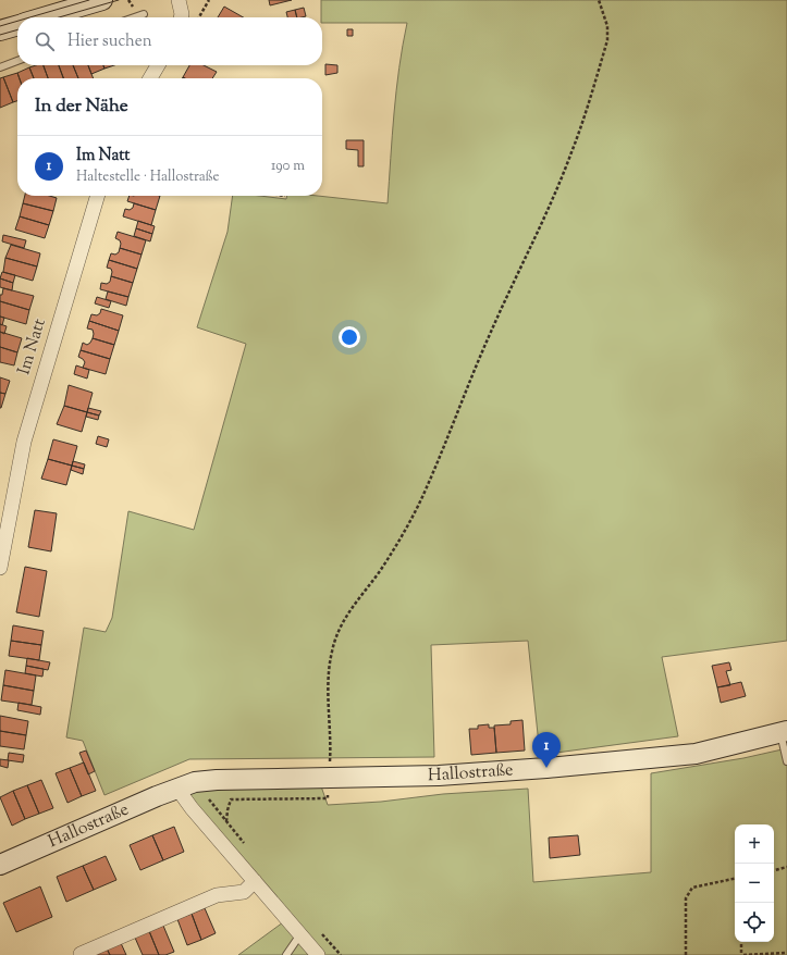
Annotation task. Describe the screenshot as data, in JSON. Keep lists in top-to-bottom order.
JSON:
{
  "streets": {
    "main road": ["Hallostraße"],
    "street": ["Im Natt"]
  },
  "page": {
    "search": "Hier suchen",
    "heading": "In der Nähe",
    "list": [
      {
        "mark": "1",
        "name": "Im Natt",
        "note": "Haltestelle · Hallostraße",
        "value": "190 m"
      }
    ],
    "pins": "1",
    "map_buttons": ["+", "−"]
  }
}
